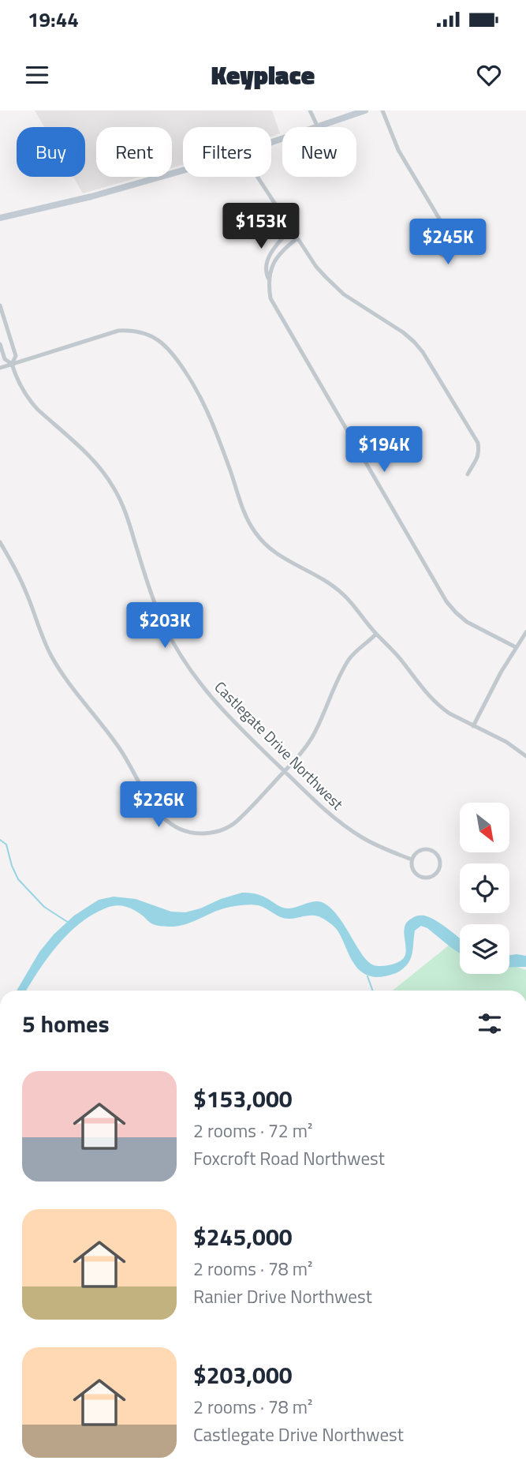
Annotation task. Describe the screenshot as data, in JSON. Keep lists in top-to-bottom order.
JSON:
{
  "streets": {
    "street": ["Castlegate Drive Northwest"]
  },
  "north": "bottom right",
  "page": {
    "status": "19:44",
    "header": "Keyplace",
    "chip": [
      "Buy",
      "Rent",
      "Filters",
      "New"
    ],
    "price": [
      "$153K",
      "$245K",
      "$194K",
      "$203K",
      "$226K"
    ],
    "heading": "5 homes",
    "list": [
      {
        "name": "$153,000",
        "note": "2 rooms · 72 m² · Foxcroft Road Northwest"
      },
      {
        "name": "$245,000",
        "note": "2 rooms · 78 m² · Ranier Drive Northwest"
      },
      {
        "name": "$203,000",
        "note": "2 rooms · 78 m² · Castlegate Drive Northwest"
      }
    ]
  }
}
